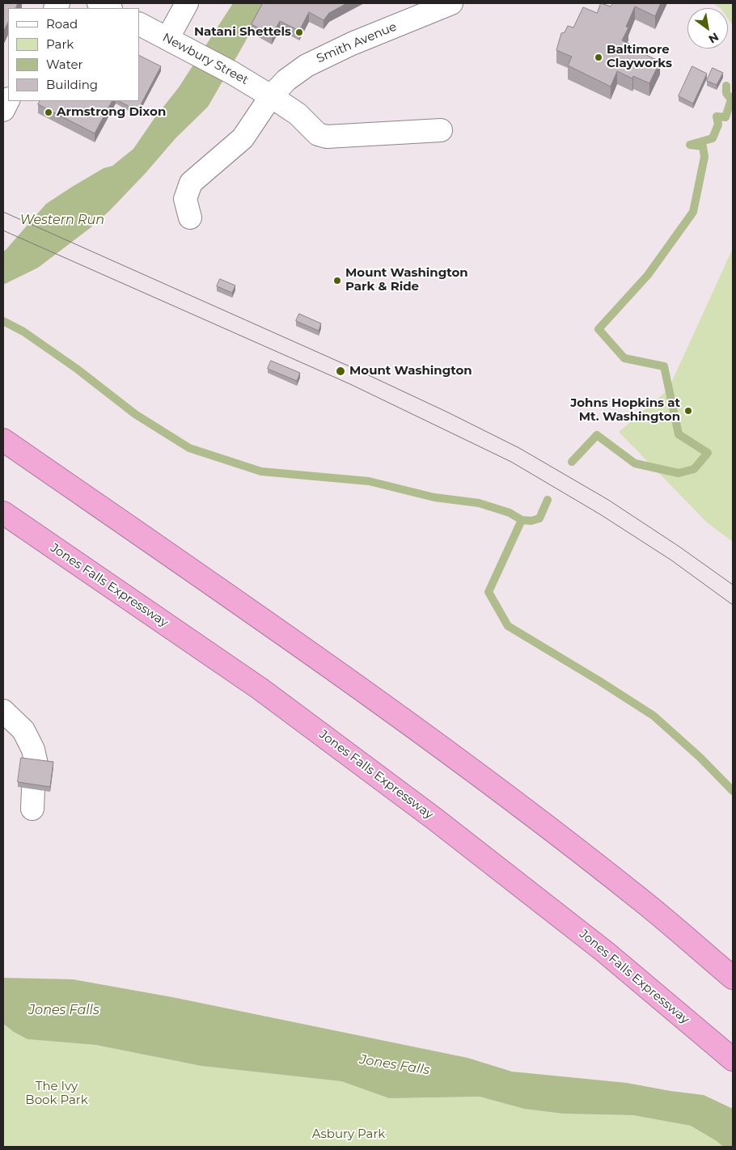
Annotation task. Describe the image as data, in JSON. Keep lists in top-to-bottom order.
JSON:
{
  "streets": {
    "highway": ["Jones Falls Expressway"],
    "street": ["Smith Avenue", "Newbury Street"]
  },
  "crossings": [
    ["Smith Avenue", "Newbury Street"]
  ],
  "water": ["Western Run", "Jones Falls"],
  "parks": ["The Ivy Book Park", "Asbury Park"],
  "places": [
    "Natani Shettels",
    "Baltimore Clayworks",
    "Armstrong Dixon",
    "Mount Washington Park & Ride",
    "Mount Washington",
    "Johns Hopkins at Mt. Washington"
  ],
  "legend": [
    "Road",
    "Park",
    "Water",
    "Building"
  ],
  "north": "bottom right"
}
